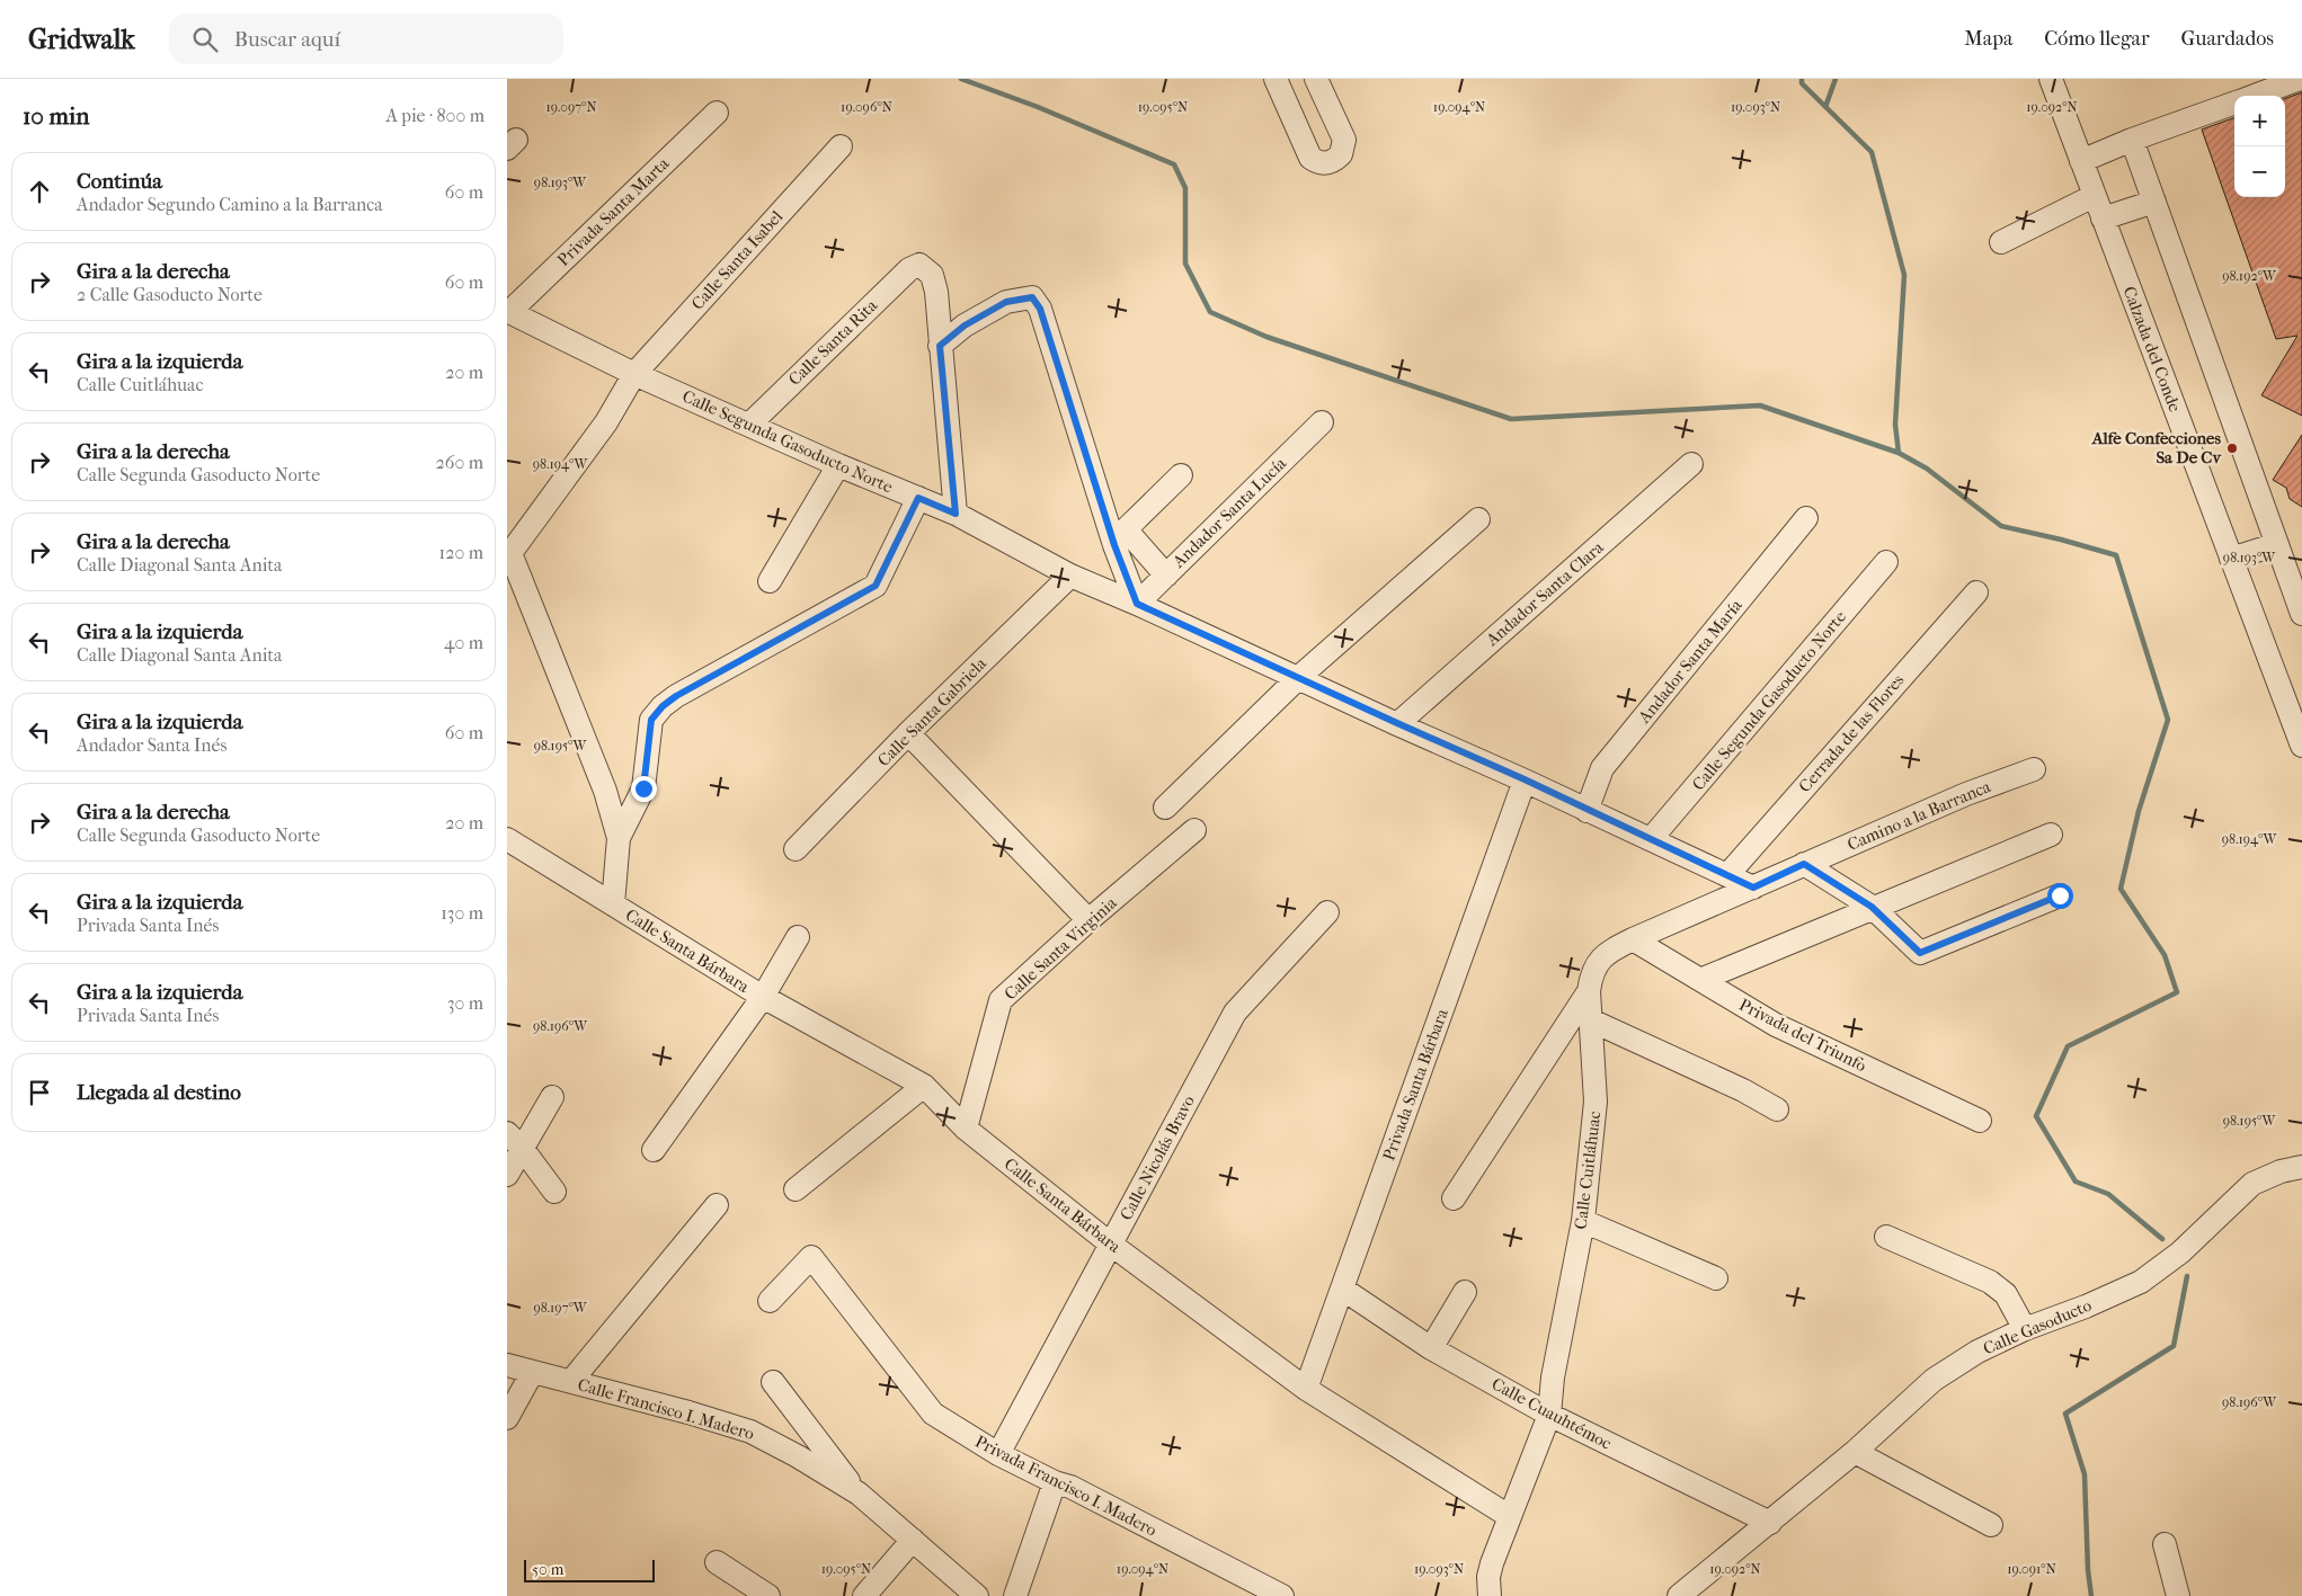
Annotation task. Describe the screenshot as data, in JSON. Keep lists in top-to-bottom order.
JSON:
{
  "streets": {
    "street": [
      "Privada Santa Marta",
      "Calle Santa Isabel",
      "Calle Santa Rita",
      "Calzada del Conde",
      "Calle Segunda Gasoducto Norte",
      "Andador Santa Lucía",
      "Andador Santa Clara",
      "Andador Santa María",
      "Calle Santa Gabriela",
      "Cerrada de las Flores",
      "Camino a la Barranca",
      "Calle Santa Virginia",
      "Calle Santa Bárbara",
      "Privada del Triunfo",
      "Privada Santa Bárbara",
      "Calle Nicolás Bravo",
      "Calle Cuitláhuac",
      "Calle Gasoducto",
      "Calle Francisco I. Madero",
      "Calle Cuauhtémoc",
      "Privada Francisco I. Madero"
    ]
  },
  "crossings": [
    ["Privada Santa Marta", "Calle Segunda Gasoducto Norte"],
    ["Calle Santa Isabel", "Calle Segunda Gasoducto Norte"],
    ["Calle Santa Rita", "Calle Segunda Gasoducto Norte"],
    ["Calle Segunda Gasoducto Norte", "Andador Santa Lucía"],
    ["Calle Segunda Gasoducto Norte", "Andador Santa Clara"],
    ["Calle Segunda Gasoducto Norte", "Andador Santa María"],
    ["Calle Segunda Gasoducto Norte", "Calle Santa Gabriela"],
    ["Calle Segunda Gasoducto Norte", "Cerrada de las Flores"],
    ["Calle Segunda Gasoducto Norte", "Privada Santa Bárbara"],
    ["Calle Segunda Gasoducto Norte", "Calle Cuitláhuac"],
    ["Camino a la Barranca", "Calle Cuitláhuac"],
    ["Calle Santa Virginia", "Calle Santa Bárbara"],
    ["Calle Santa Bárbara", "Privada Santa Bárbara"],
    ["Calle Santa Bárbara", "Calle Nicolás Bravo"],
    ["Calle Santa Bárbara", "Calle Cuitláhuac"],
    ["Privada del Triunfo", "Calle Cuitláhuac"],
    ["Privada Santa Bárbara", "Calle Cuauhtémoc"],
    ["Calle Nicolás Bravo", "Privada Francisco I. Madero"],
    ["Calle Cuitláhuac", "Calle Cuauhtémoc"],
    ["Calle Gasoducto", "Calle Cuauhtémoc"]
  ],
  "places": ["Alfe Confecciones Sa De Cv"],
  "scale_bar": "50 m",
  "page": {
    "header": "Gridwalk",
    "search": "Buscar aquí",
    "nav": ["Mapa", "Cómo llegar", "Guardados"],
    "heading": ["10 min", "A pie · 800 m"],
    "map_buttons": ["+", "−"],
    "list": [
      ["Continúa", "Andador Segundo Camino a la Barranca", "60 m"],
      ["Gira a la derecha", "2 Calle Gasoducto Norte", "60 m"],
      ["Gira a la izquierda", "Calle Cuitláhuac", "20 m"],
      ["Gira a la derecha", "Calle Segunda Gasoducto Norte", "260 m"],
      ["Gira a la derecha", "Calle Diagonal Santa Anita", "120 m"],
      ["Gira a la izquierda", "Calle Diagonal Santa Anita", "40 m"],
      ["Gira a la izquierda", "Andador Santa Inés", "60 m"],
      ["Gira a la derecha", "Calle Segunda Gasoducto Norte", "20 m"],
      ["Gira a la izquierda", "Privada Santa Inés", "130 m"],
      ["Gira a la izquierda", "Privada Santa Inés", "30 m"],
      "Llegada al destino"
    ],
    "scale": "50 m"
  },
  "coordinates": [
    "19.097°N",
    "19.096°N",
    "19.095°N",
    "19.094°N",
    "19.093°N",
    "19.092°N",
    "98.193°W",
    "98.192°W",
    "98.194°W",
    "98.195°W",
    "98.196°W",
    "98.197°W",
    "19.091°N"
  ]
}
